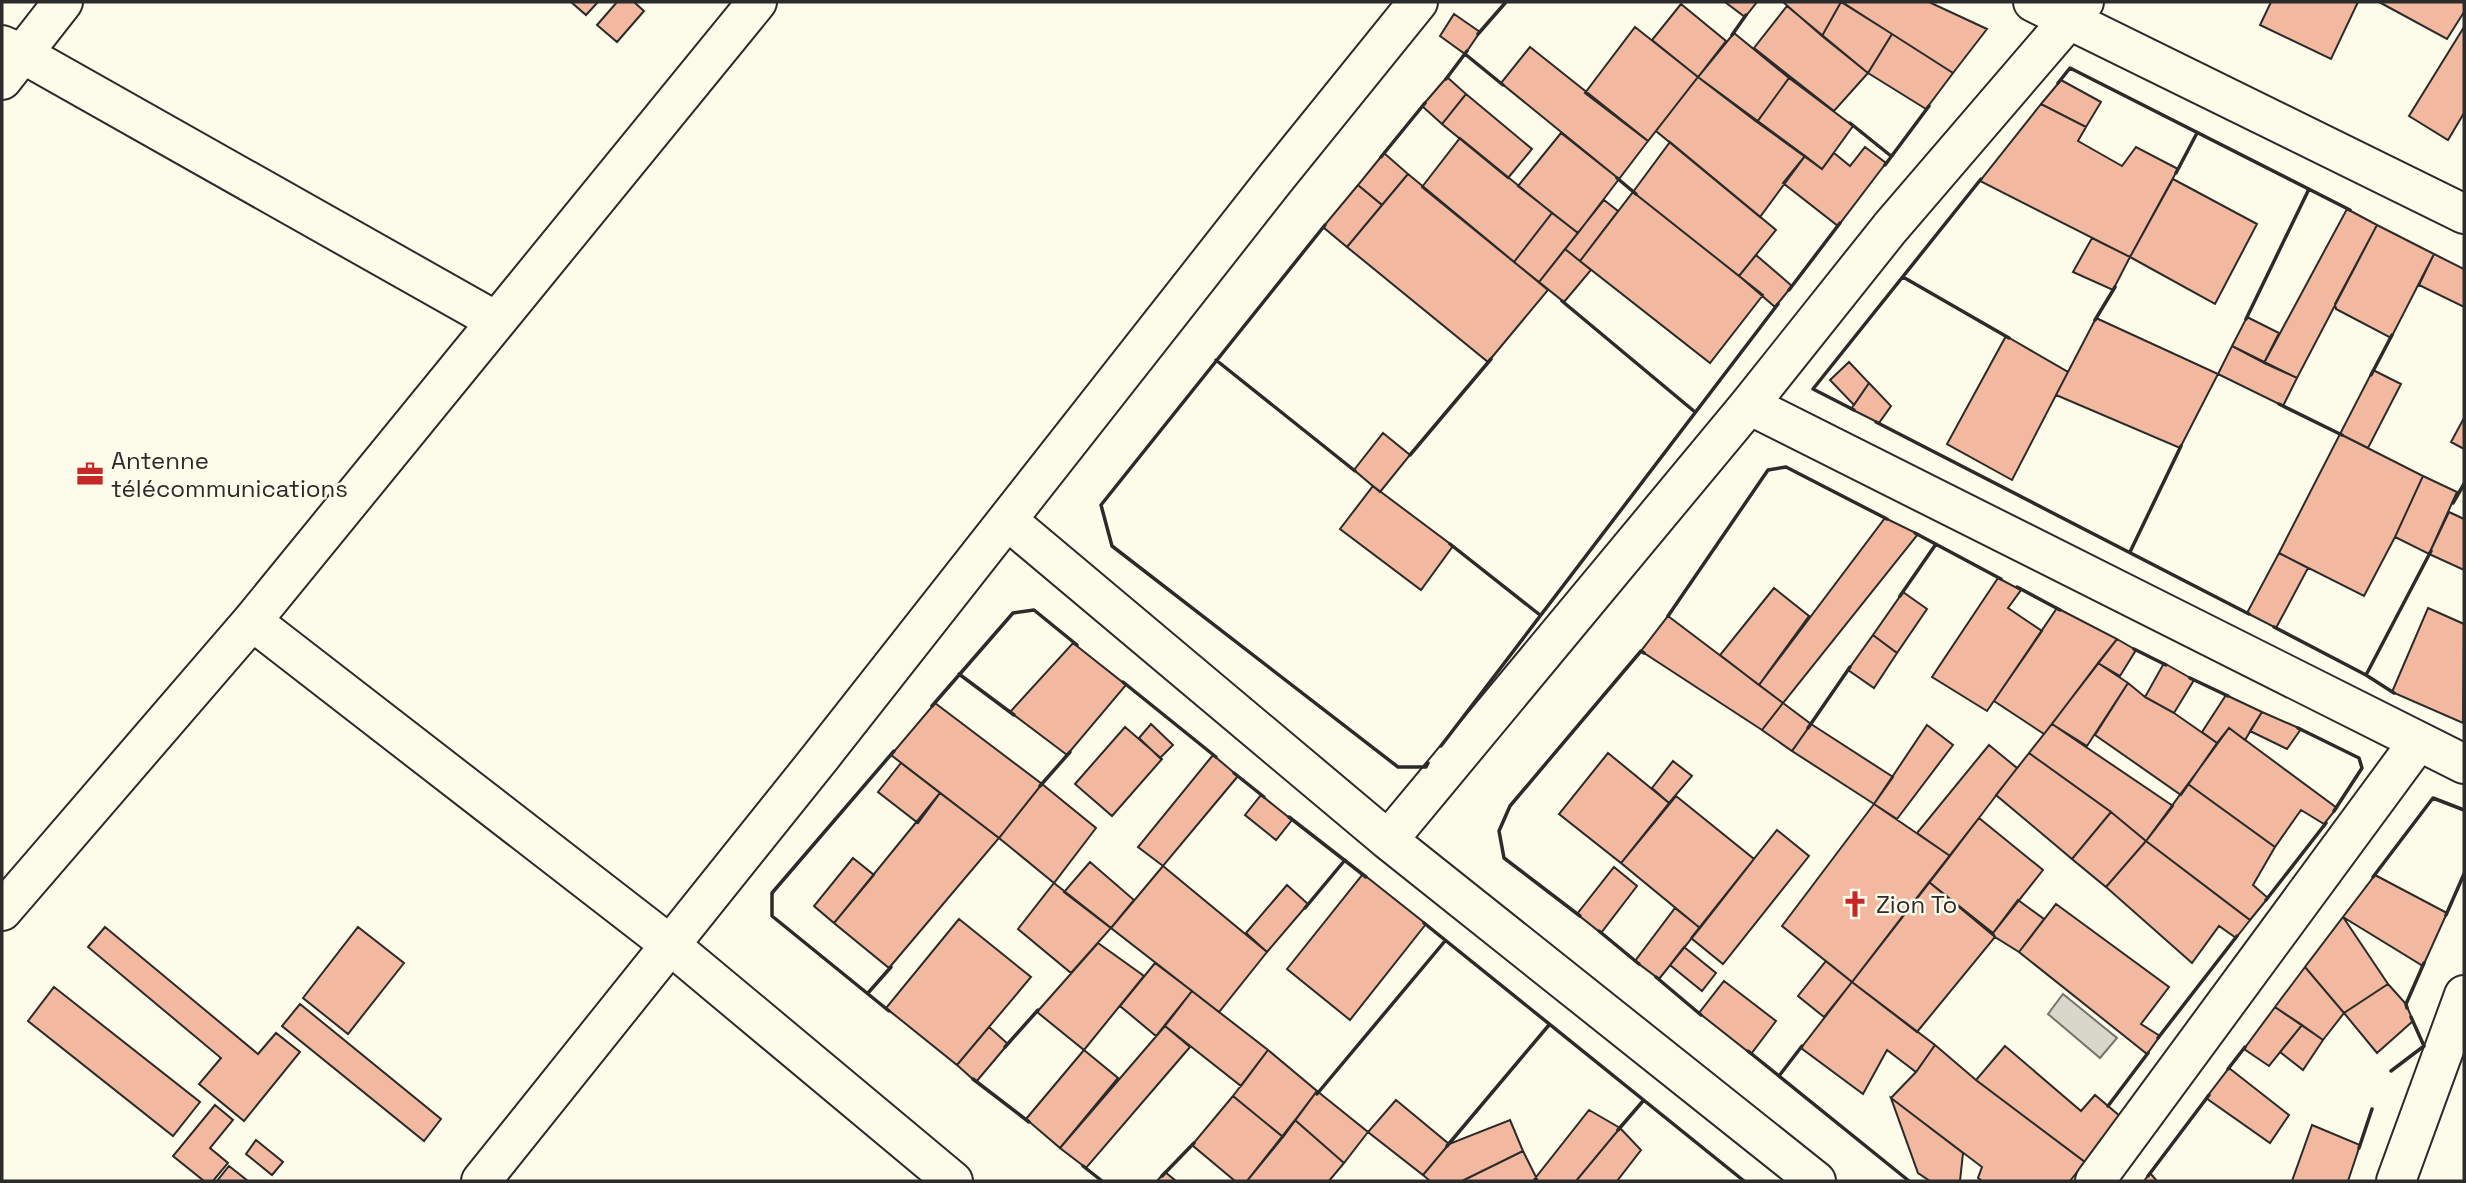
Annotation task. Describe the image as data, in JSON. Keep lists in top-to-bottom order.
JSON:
{
  "places": {
    "office": ["Antenne télécommunications"],
    "church": ["Zion To"]
  }
}
